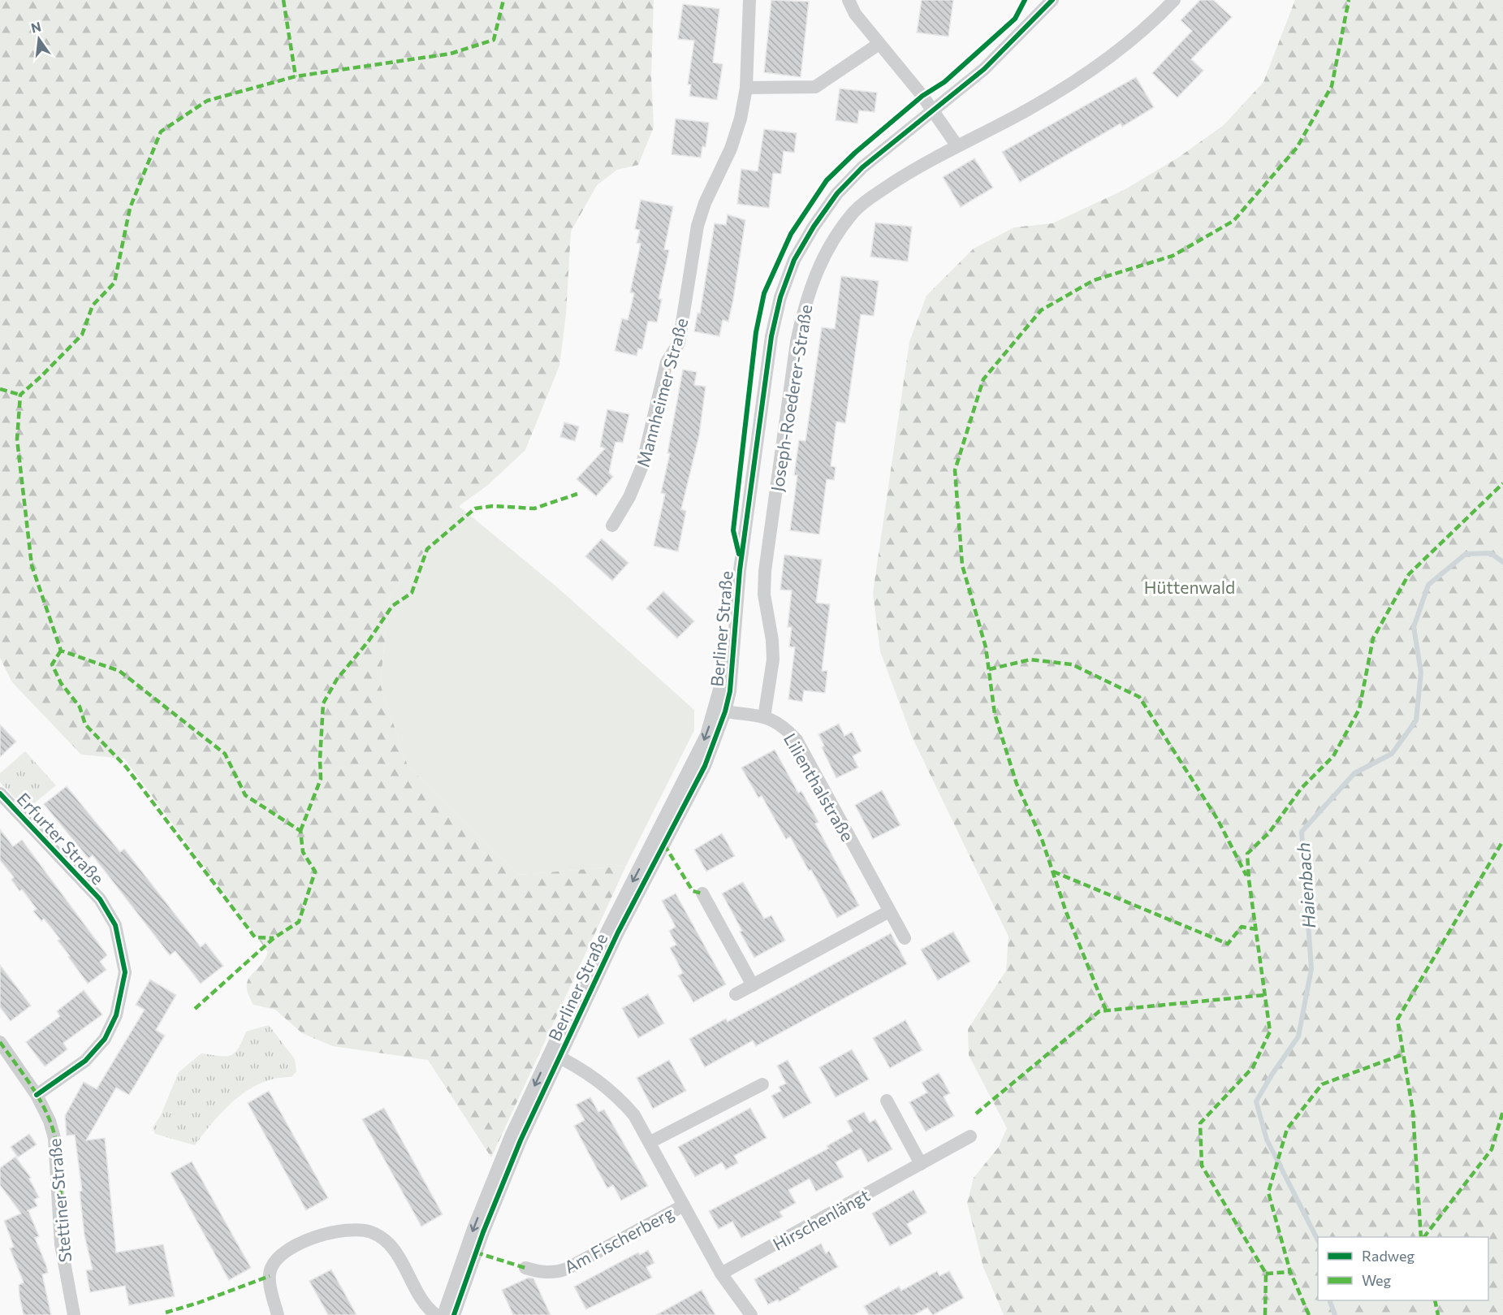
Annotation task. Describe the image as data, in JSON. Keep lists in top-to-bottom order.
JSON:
{
  "streets": {
    "street": [
      "Mannheimer Straße",
      "Joseph-Roederer-Straße",
      "Berliner Straße",
      "Lilienthalstraße",
      "Erfurter Straße",
      "Stettiner Straße",
      "Hirschenlängt",
      "Am Fischerberg"
    ]
  },
  "crossings": [
    ["Joseph-Roederer-Straße", "Lilienthalstraße"],
    ["Berliner Straße", "Lilienthalstraße"],
    ["Berliner Straße", "Am Fischerberg"],
    ["Erfurter Straße", "Stettiner Straße"],
    ["Hirschenlängt", "Am Fischerberg"]
  ],
  "water": ["Haienbach"],
  "parks": ["Hüttenwald"],
  "legend": ["Radweg", "Weg"],
  "north": "top"
}
